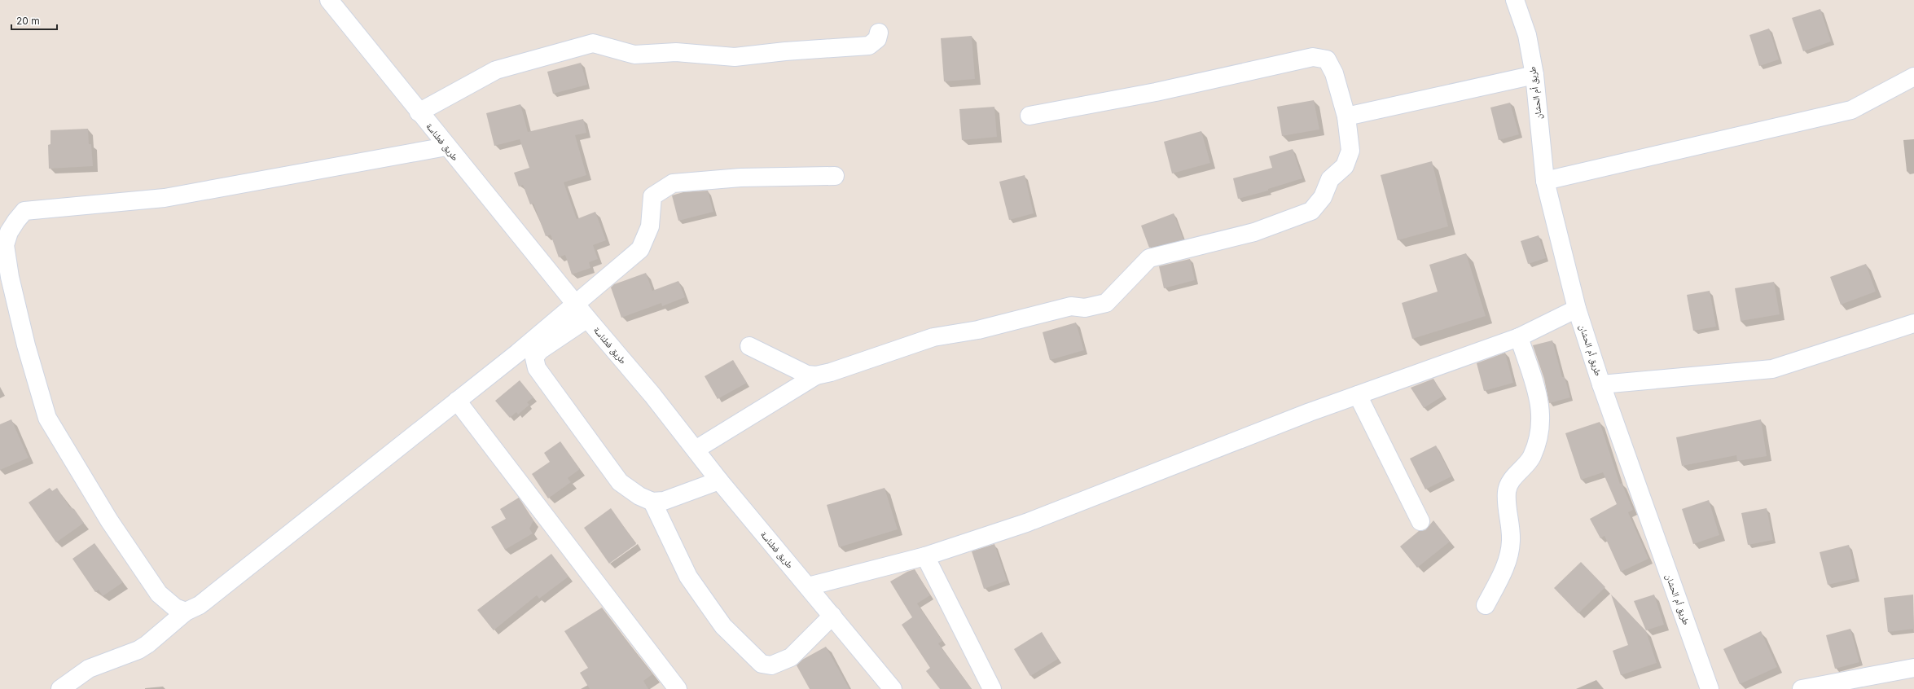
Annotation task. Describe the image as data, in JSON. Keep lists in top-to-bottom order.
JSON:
{
  "streets": {
    "street": ["طريق أم الحشان", "طريق فطناسة"]
  },
  "scale_bar": "20 m"
}
